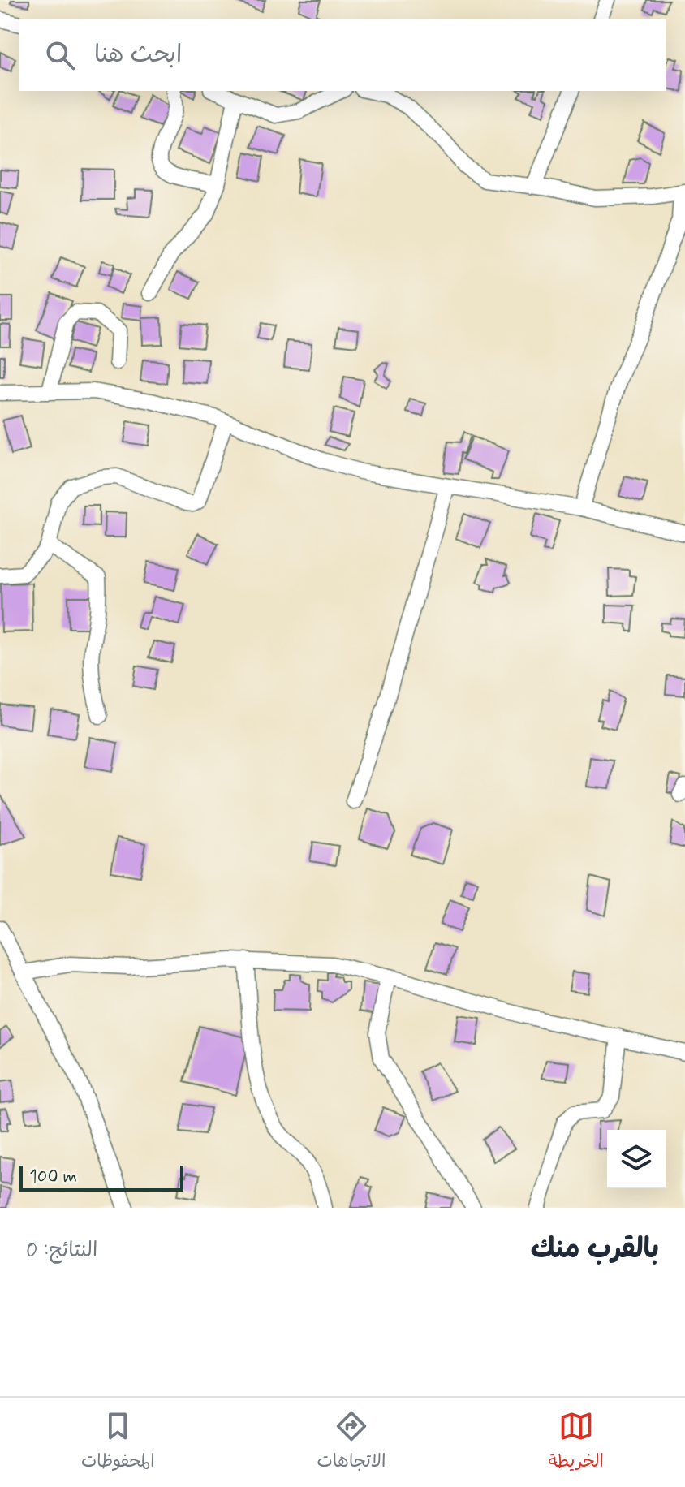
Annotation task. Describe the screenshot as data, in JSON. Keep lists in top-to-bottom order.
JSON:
{
  "scale_bar": "100 m",
  "page": {
    "search": "ابحث هنا",
    "scale": "100 m",
    "heading": ["بالقرب منك", "النتائج: 0"],
    "nav": ["الخريطة", "الاتجاهات", "المحفوظات"]
  }
}
